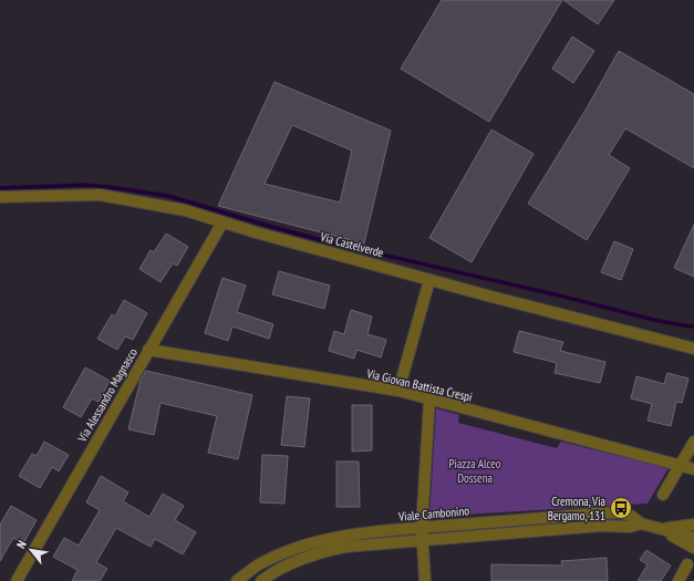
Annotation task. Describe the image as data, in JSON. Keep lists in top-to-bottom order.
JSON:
{
  "streets": {
    "street": [
      "Via Castelverde",
      "Via Giovan Battista Crespi",
      "Via Alessandro Magnasco",
      "Viale Cambonino"
    ]
  },
  "crossings": [
    ["Via Castelverde", "Via Alessandro Magnasco"],
    ["Via Giovan Battista Crespi", "Via Alessandro Magnasco"]
  ],
  "parks": ["Piazza Alceo Dossena"],
  "places": {
    "bus stop": ["Cremona, Via Bergamo, 131"]
  },
  "north": "top left"
}
